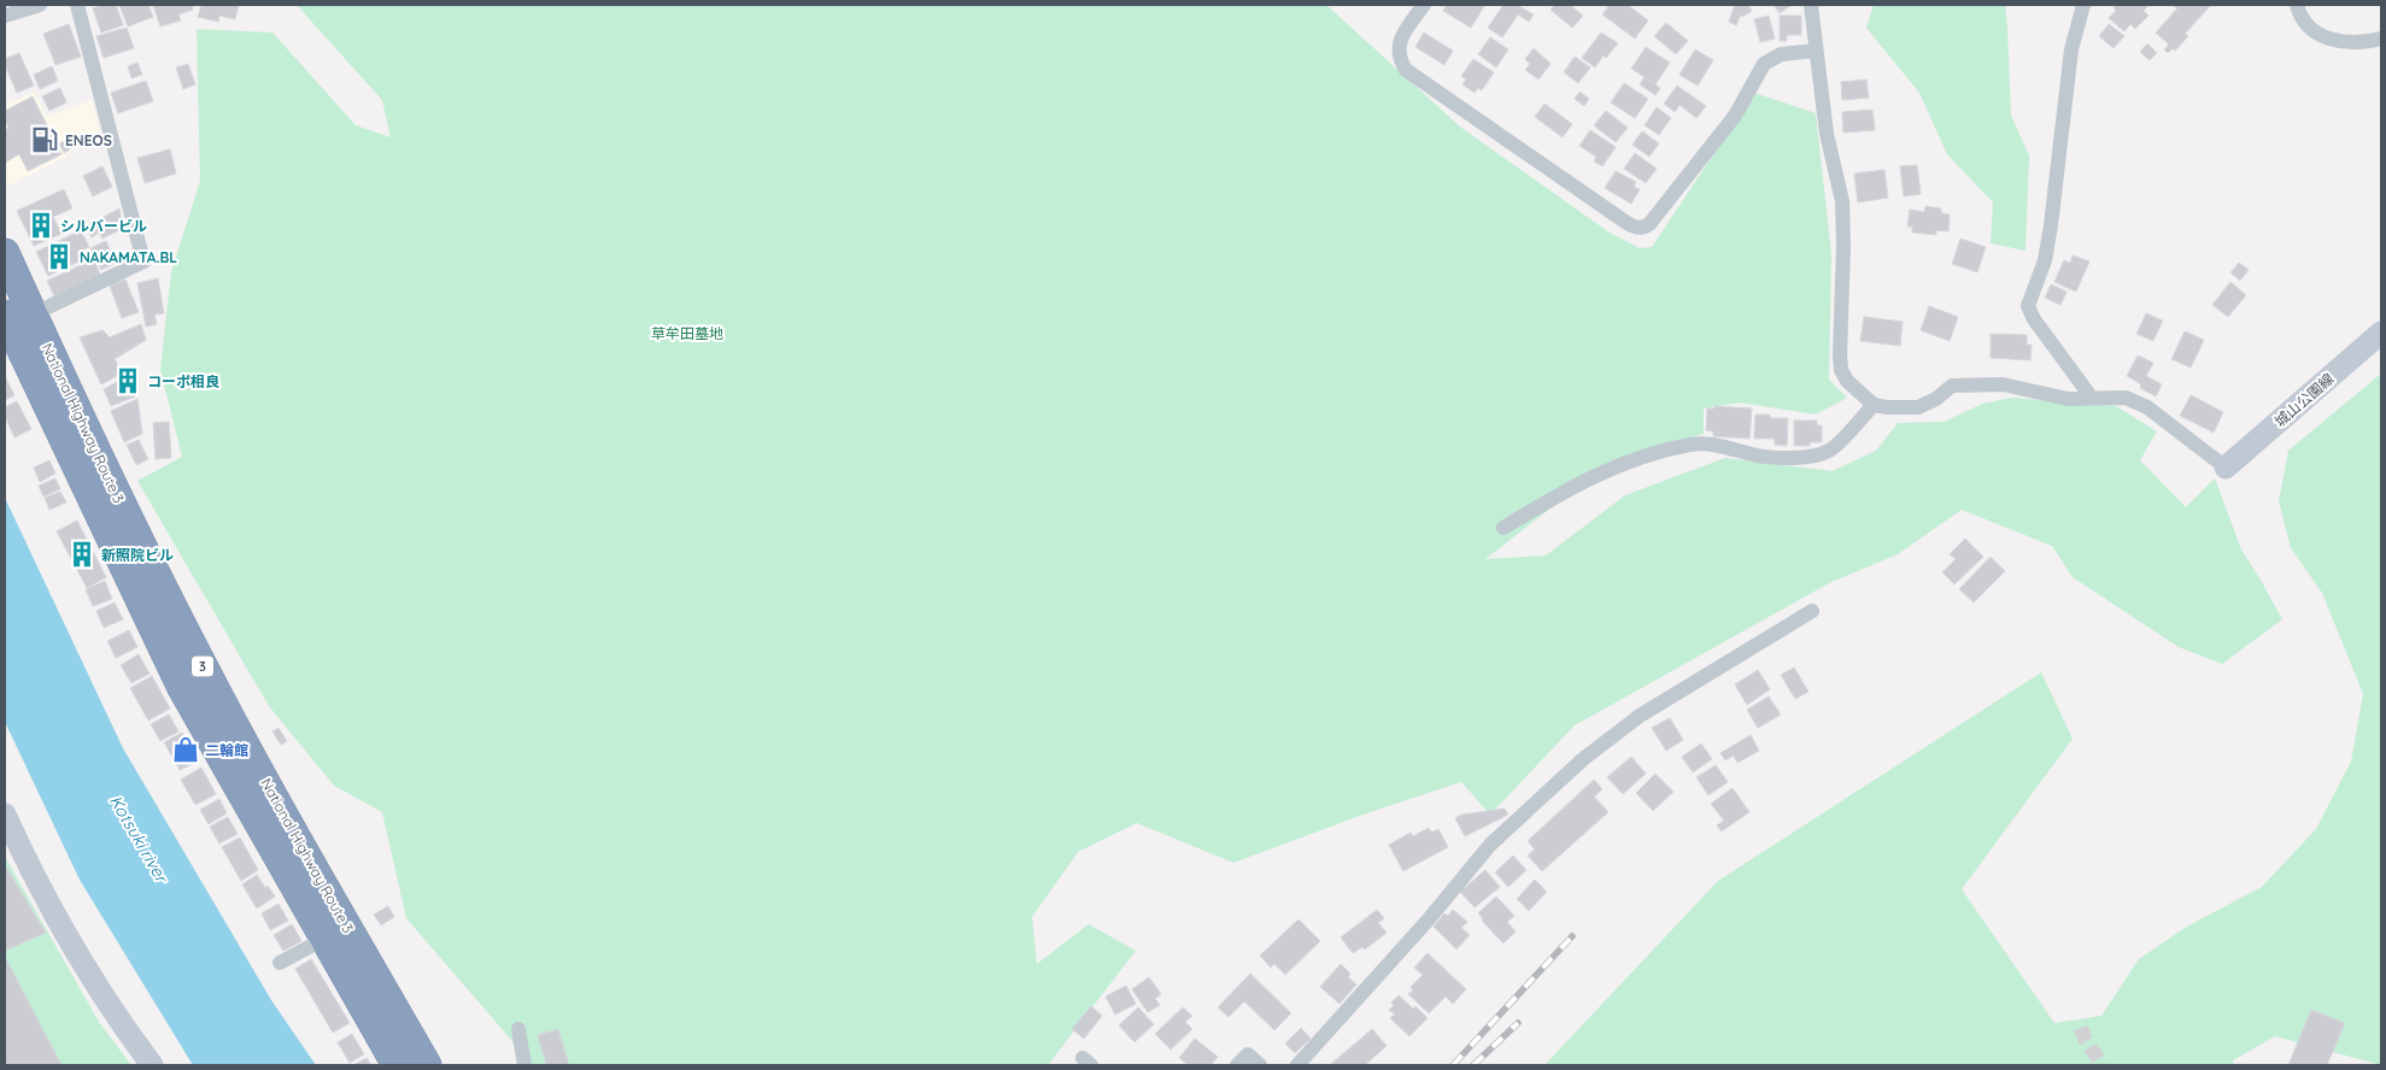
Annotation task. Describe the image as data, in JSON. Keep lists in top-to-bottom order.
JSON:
{
  "streets": {
    "highway": ["National Highway Route 3", "3"],
    "street": ["城山公園線"]
  },
  "water": ["Kotsuki river"],
  "parks": ["草牟田墓地"],
  "places": {
    "fuel station": ["ENEOS"],
    "building": [
      "シルバービル",
      "NAKAMATA.BL",
      "コーポ相良",
      "新照院ビル"
    ],
    "shop": ["二輪館"]
  }
}
